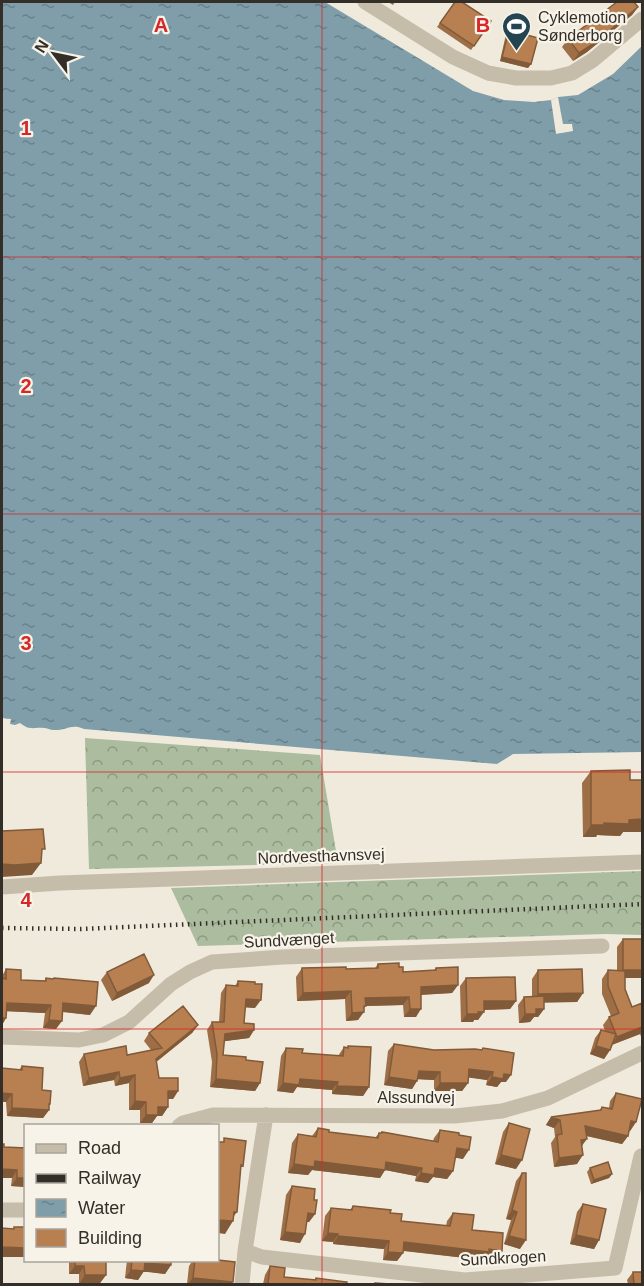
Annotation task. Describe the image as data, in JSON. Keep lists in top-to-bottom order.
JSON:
{
  "streets": {
    "street": [
      "Nordvesthavnsvej",
      "Sundvænget",
      "Alssundvej",
      "Sundkrogen"
    ]
  },
  "places": {
    "sports": ["Cyklemotion Sønderborg"]
  },
  "legend": [
    "Road",
    "Railway",
    "Water",
    "Building"
  ],
  "north": "top left",
  "grid": {
    "columns": ["A", "B"],
    "rows": [
      "1",
      "2",
      "3",
      "4"
    ]
  }
}
